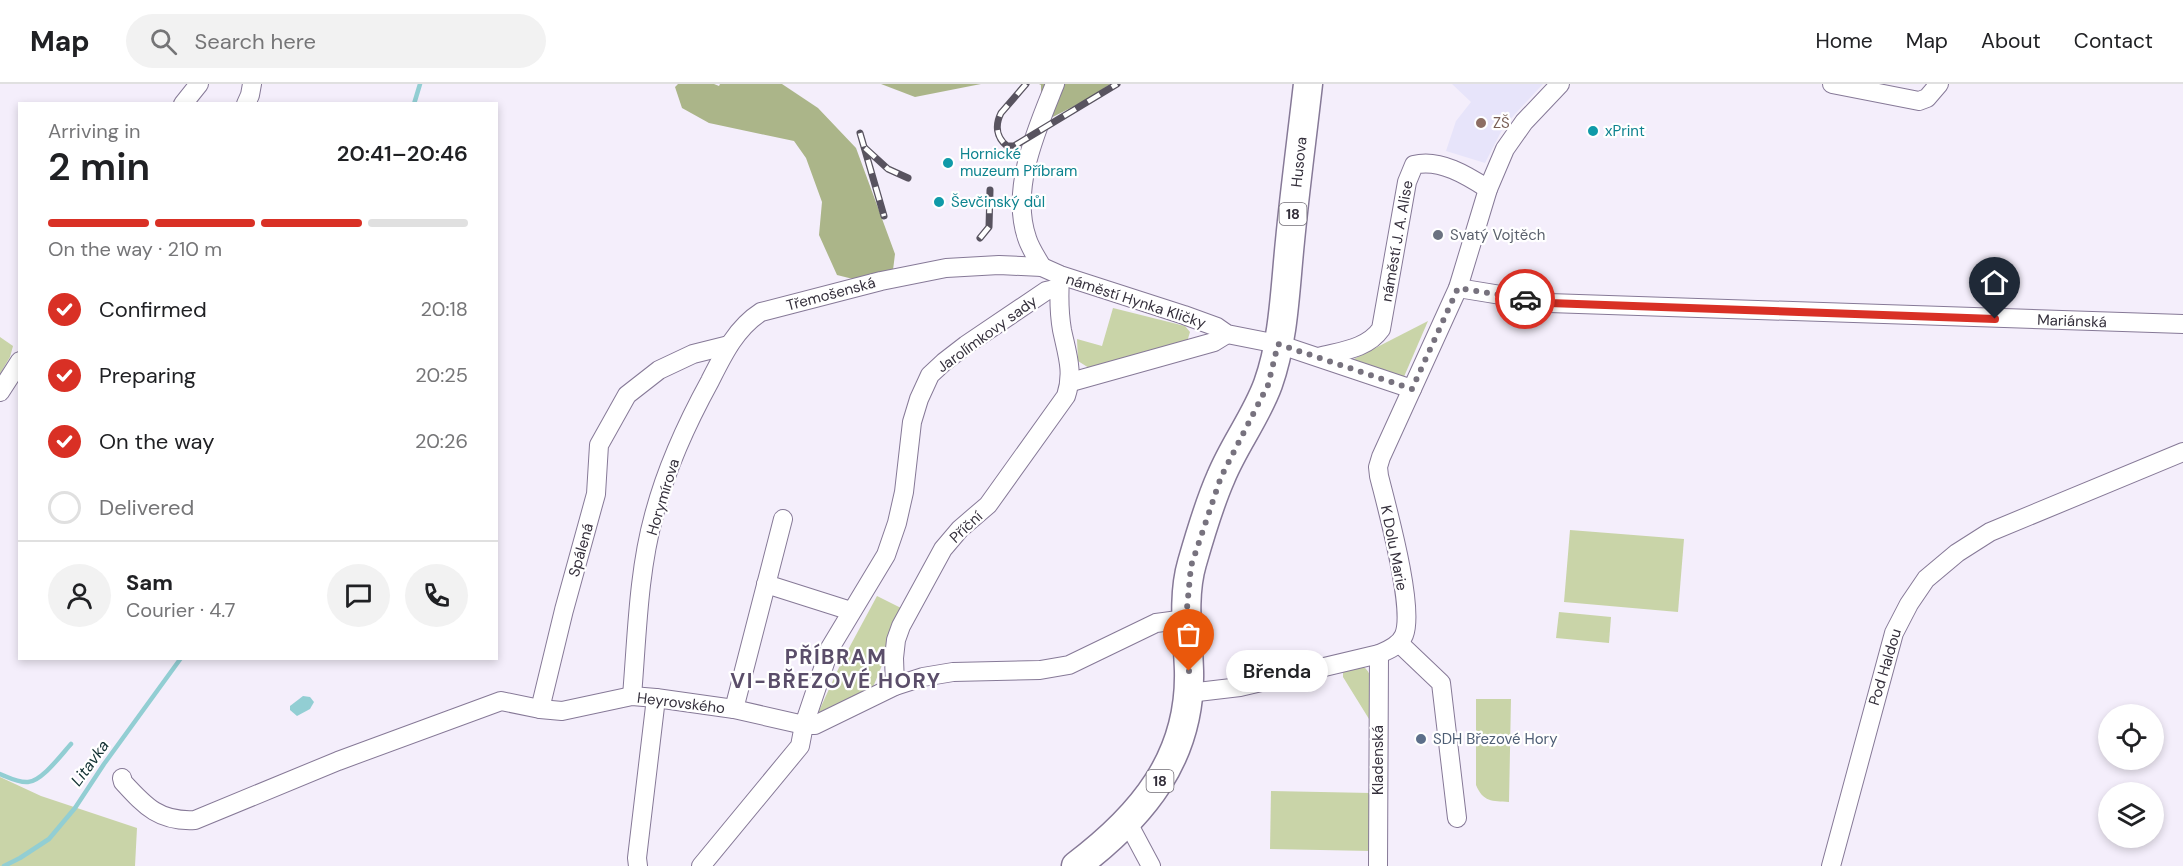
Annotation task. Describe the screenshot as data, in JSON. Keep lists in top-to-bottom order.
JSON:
{
  "streets": {
    "main road": ["Husova", "18"],
    "street": [
      "náměstí J. A. Alise",
      "Třemošenská",
      "náměstí Hynka Kličky",
      "Mariánská",
      "Jarolímkovy sady",
      "Horymírova",
      "Příční",
      "K Dolu Marie",
      "Spálená",
      "Pod Haldou",
      "Heyrovského",
      "Kladenská"
    ]
  },
  "crossings": [
    ["Husova", "18"],
    ["Husova", "náměstí Hynka Kličky"],
    ["18", "náměstí Hynka Kličky"],
    ["18", "Heyrovského"],
    ["Třemošenská", "náměstí Hynka Kličky"],
    ["Třemošenská", "Jarolímkovy sady"],
    ["Třemošenská", "Horymírova"],
    ["Třemošenská", "Spálená"],
    ["náměstí Hynka Kličky", "Jarolímkovy sady"],
    ["náměstí Hynka Kličky", "Příční"],
    ["Jarolímkovy sady", "Heyrovského"],
    ["Horymírova", "Spálená"],
    ["Horymírova", "Heyrovského"],
    ["Příční", "Heyrovského"],
    ["Spálená", "Heyrovského"]
  ],
  "districts": ["PŘÍBRAM VI-BŘEZOVÉ HORY"],
  "water": ["Litavka"],
  "places": [
    "ZŠ",
    "xPrint",
    "Hornické muzeum Příbram",
    "Ševčinský důl",
    "Svatý Vojtěch",
    "Břenda",
    "SDH Březové Hory"
  ],
  "page": {
    "header": "Map",
    "search": "Search here",
    "nav": [
      "Home",
      "Map",
      "About",
      "Contact"
    ],
    "heading": ["2 min", "Arriving in", "20:41–20:46"],
    "panel": ["Sam", "Courier · 4.7"],
    "bar": "On the way · 210 m",
    "list": [
      ["Confirmed", "20:18"],
      ["Preparing", "20:25"],
      ["On the way", "20:26"],
      "Delivered"
    ],
    "bubble": "Břenda"
  }
}
